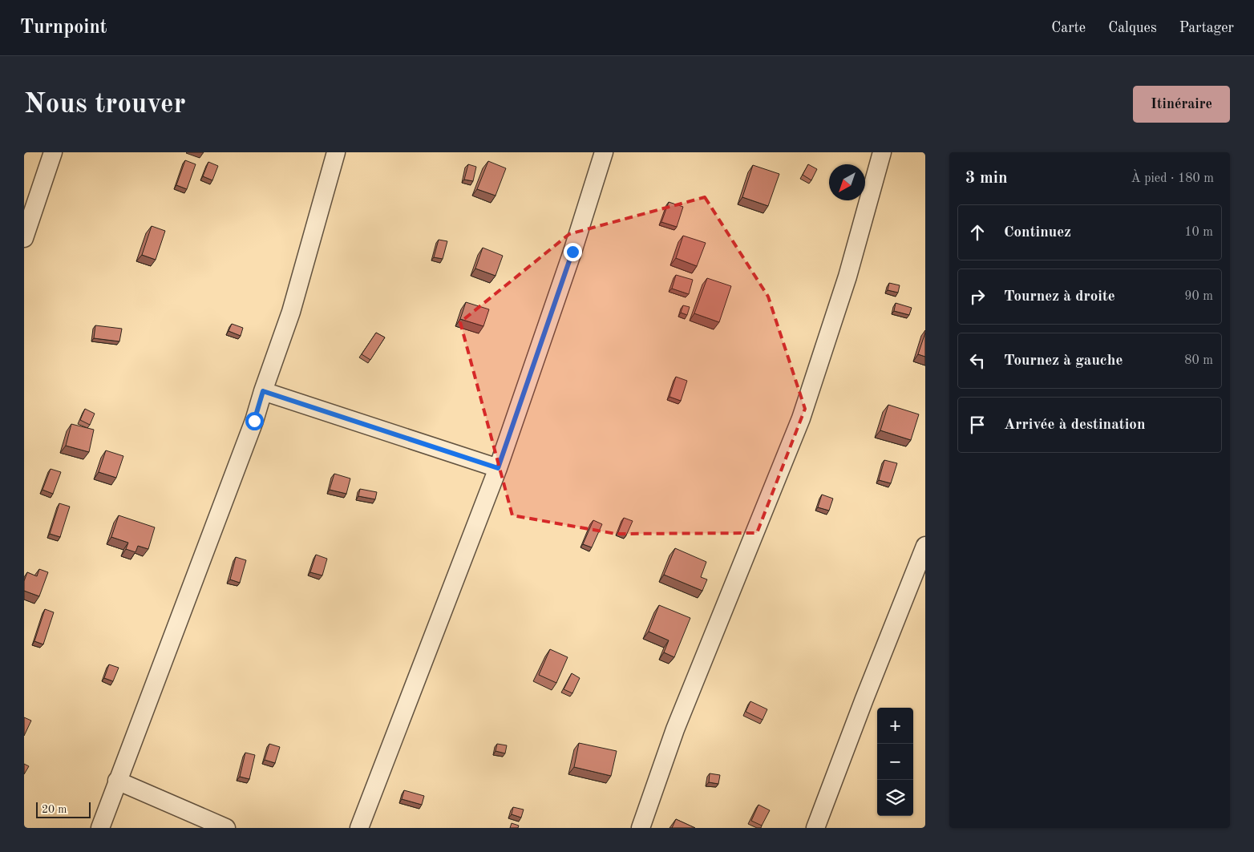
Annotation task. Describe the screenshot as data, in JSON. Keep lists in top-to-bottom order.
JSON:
{
  "scale_bar": "20 m",
  "north": "bottom left",
  "page": {
    "header": "Turnpoint",
    "nav": ["Carte", "Calques", "Partager"],
    "buttons": "Itinéraire",
    "title": "Nous trouver",
    "heading": ["3 min", "À pied · 180 m"],
    "list": [
      ["Continuez", "10 m"],
      ["Tournez à droite", "90 m"],
      ["Tournez à gauche", "80 m"],
      "Arrivée à destination"
    ],
    "map_buttons": ["+", "−"],
    "scale": "20 m"
  }
}
